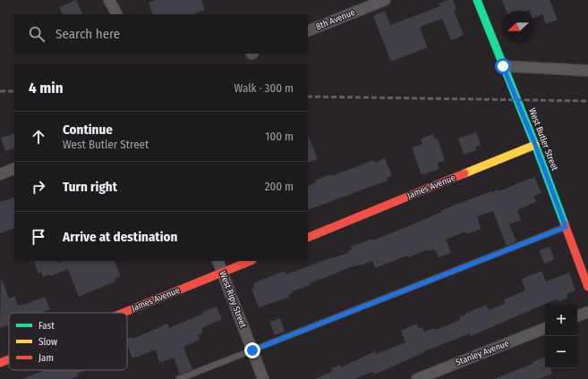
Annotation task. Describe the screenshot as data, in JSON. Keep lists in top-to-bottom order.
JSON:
{
  "streets": {
    "street": [
      "8th Avenue",
      "West Butler Street",
      "James Avenue",
      "West Ripy Street",
      "Stanley Avenue"
    ]
  },
  "crossings": [
    ["West Butler Street", "James Avenue"],
    ["James Avenue", "West Ripy Street"]
  ],
  "legend": ["Fast", "Slow", "Jam"],
  "north": "left",
  "page": {
    "search": "Search here",
    "heading": ["4 min", "Walk · 300 m"],
    "list": [
      ["Continue", "West Butler Street", "100 m"],
      ["Turn right", "200 m"],
      "Arrive at destination"
    ],
    "map_buttons": ["+", "−"]
  }
}
